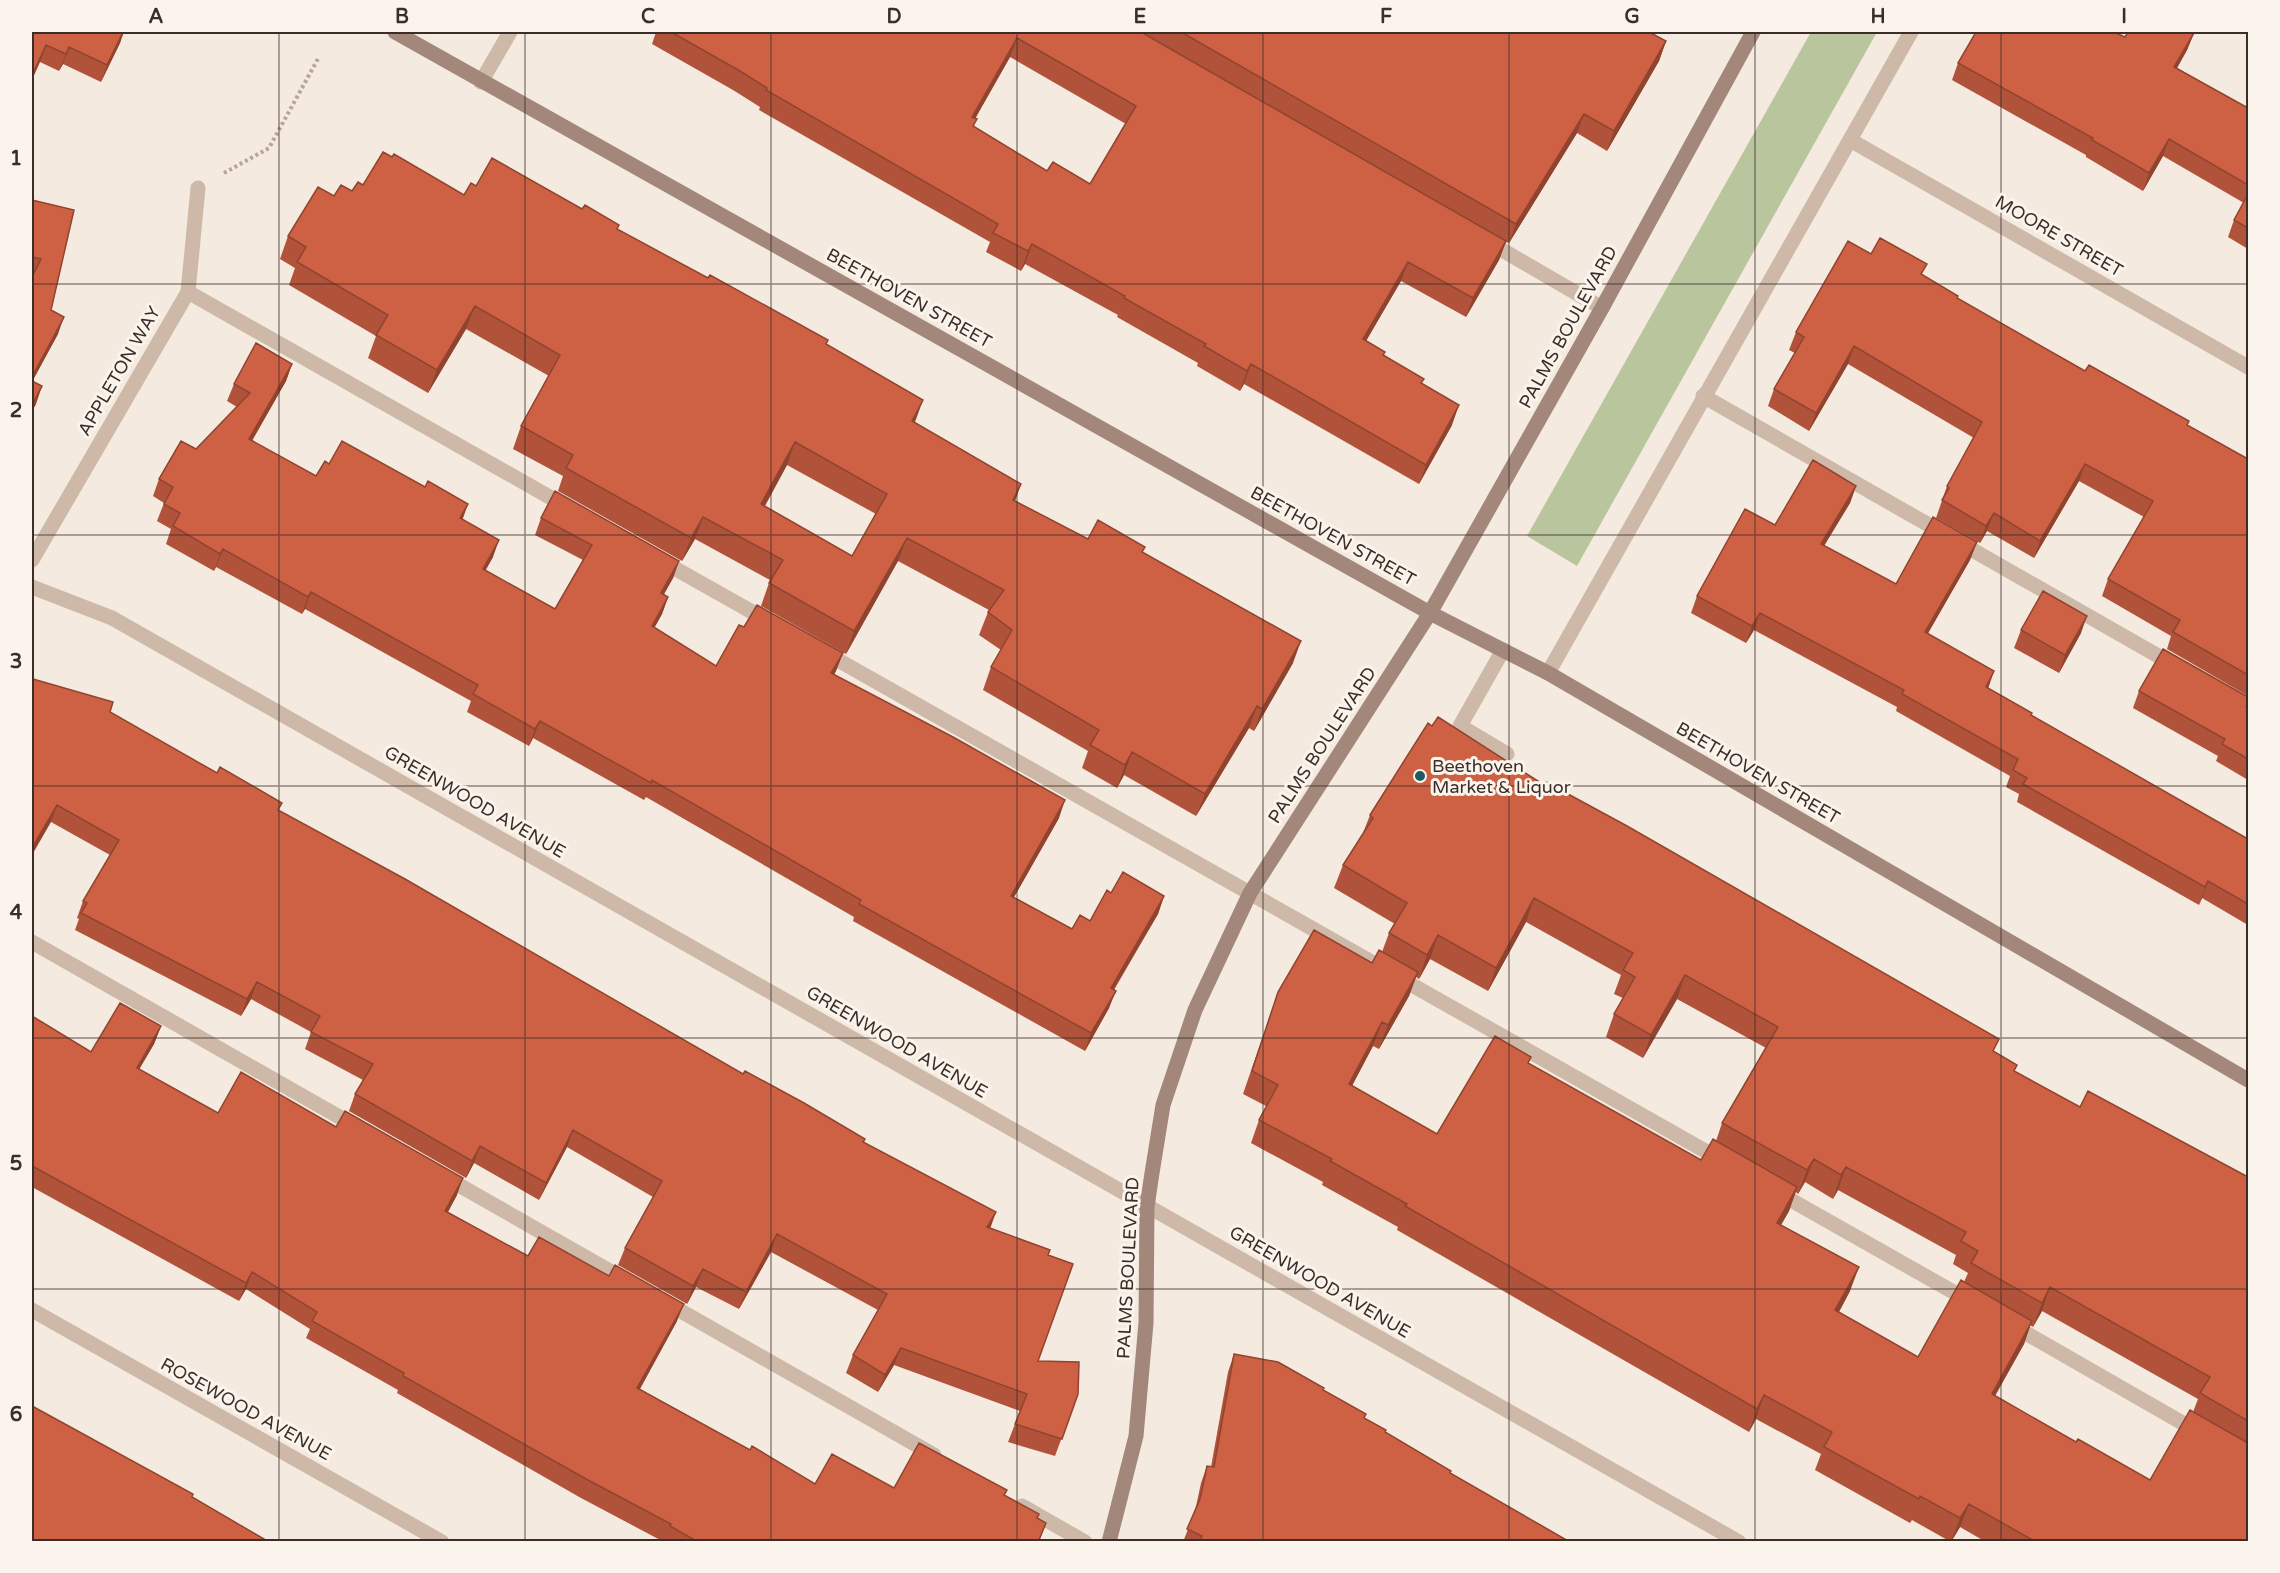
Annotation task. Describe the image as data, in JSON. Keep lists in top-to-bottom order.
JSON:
{
  "streets": {
    "street": [
      "MOORE STREET",
      "BEETHOVEN STREET",
      "PALMS BOULEVARD",
      "APPLETON WAY",
      "GREENWOOD AVENUE",
      "ROSEWOOD AVENUE"
    ]
  },
  "crossings": [
    ["BEETHOVEN STREET", "PALMS BOULEVARD"],
    ["PALMS BOULEVARD", "GREENWOOD AVENUE"]
  ],
  "places": ["Beethoven Market & Liquor"],
  "grid": {
    "columns": [
      "A",
      "B",
      "C",
      "D",
      "E",
      "F",
      "G",
      "H",
      "I"
    ],
    "rows": [
      "1",
      "2",
      "3",
      "4",
      "5",
      "6"
    ]
  }
}
